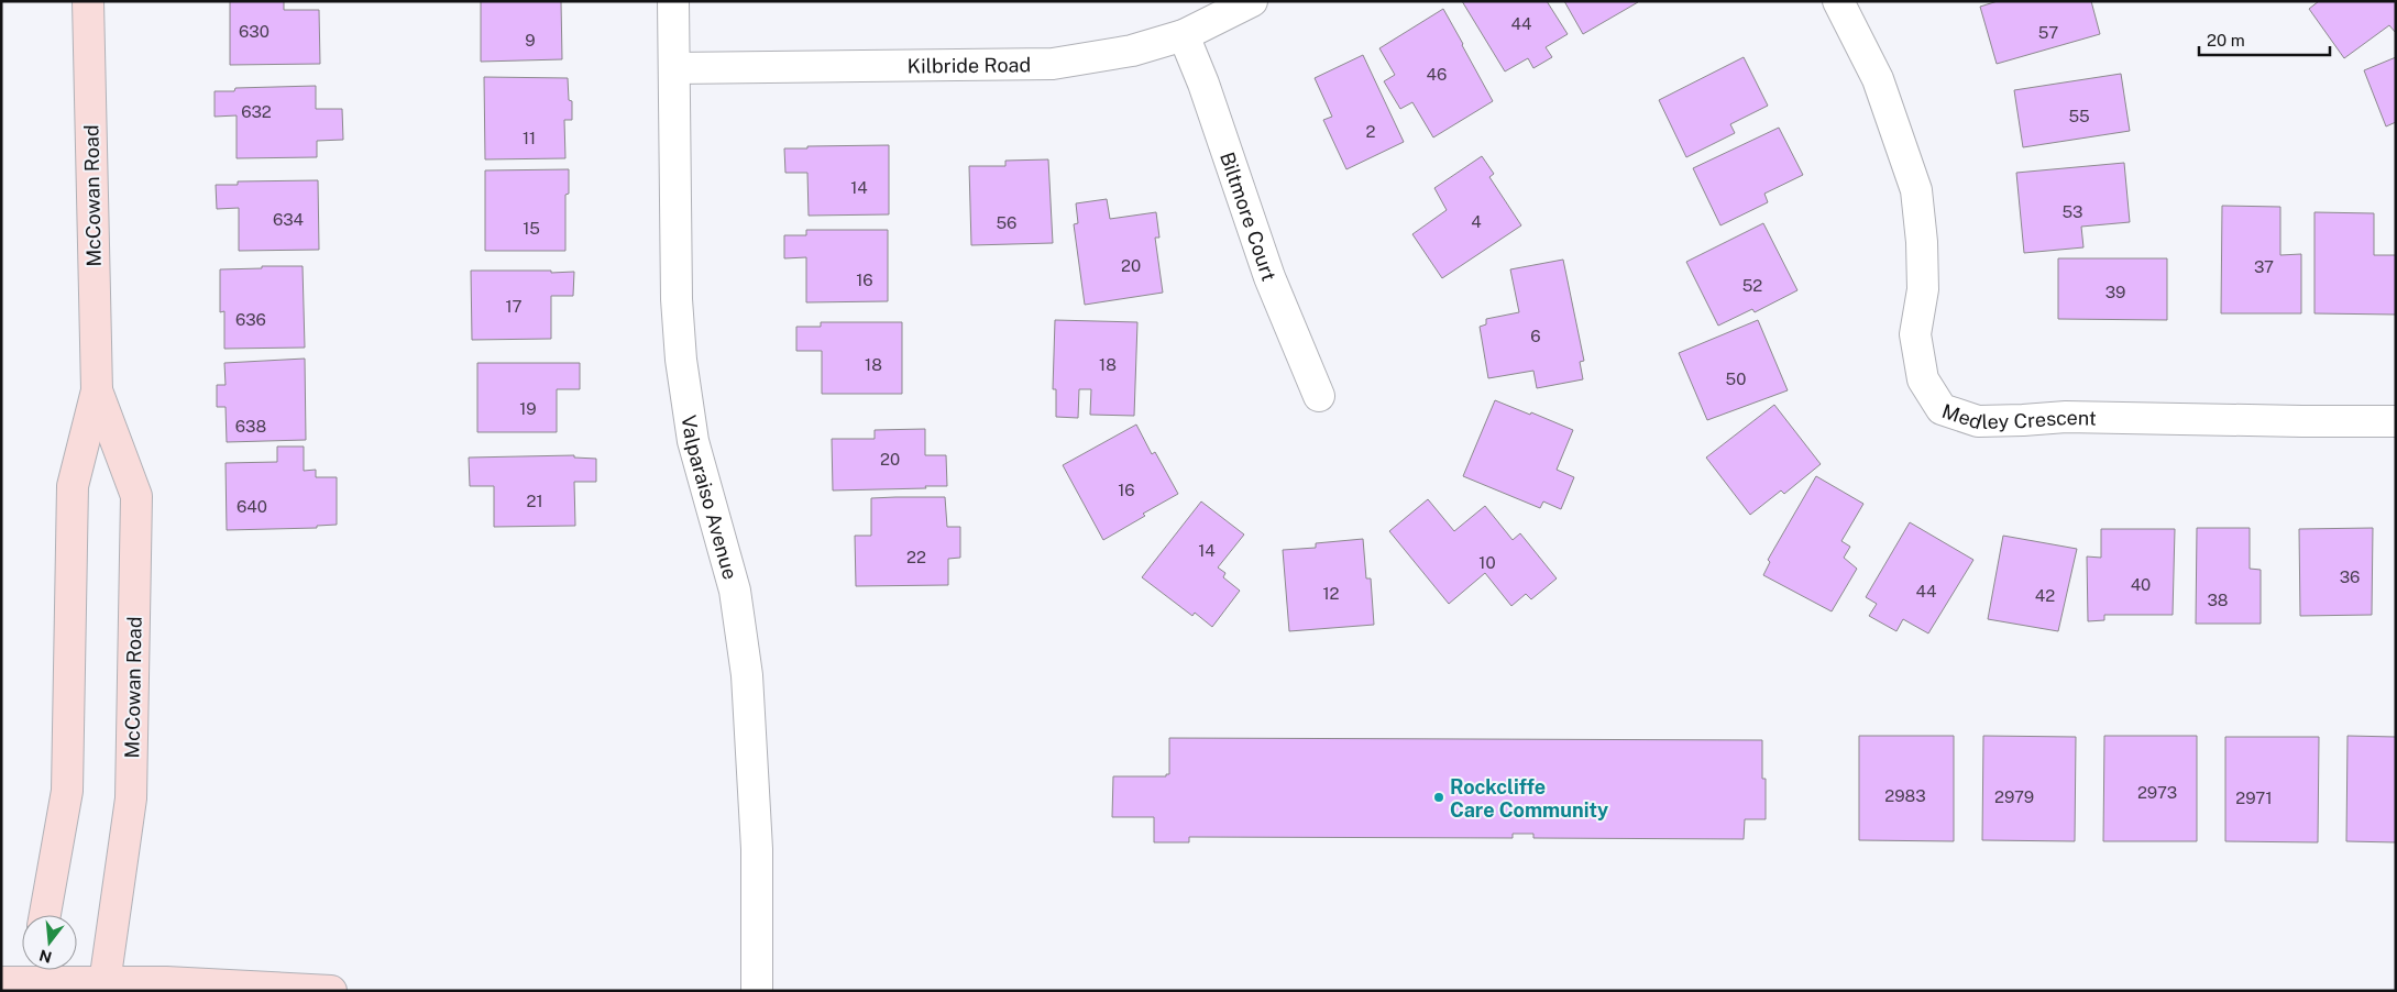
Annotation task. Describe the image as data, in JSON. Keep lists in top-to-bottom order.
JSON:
{
  "streets": {
    "main road": ["McCowan Road"],
    "street": [
      "Kilbride Road",
      "Biltmore Court",
      "Medley Crescent",
      "Valparaiso Avenue"
    ]
  },
  "crossings": [
    ["Kilbride Road", "Biltmore Court"],
    ["Kilbride Road", "Valparaiso Avenue"]
  ],
  "places": ["Rockcliffe Care Community"],
  "house_numbers": [
    "44",
    "630",
    "57",
    "9",
    "46",
    "632",
    "55",
    "2",
    "11",
    "14",
    "53",
    "634",
    "4",
    "56",
    "15",
    "20",
    "37",
    "16",
    "52",
    "39",
    "17",
    "636",
    "6",
    "18",
    "18",
    "50",
    "19",
    "638",
    "20",
    "16",
    "21",
    "640",
    "14",
    "22",
    "10",
    "36",
    "40",
    "44",
    "12",
    "42",
    "38",
    "2973",
    "2983",
    "2979",
    "2971"
  ],
  "scale_bar": "20 m",
  "north": "bottom"
}
